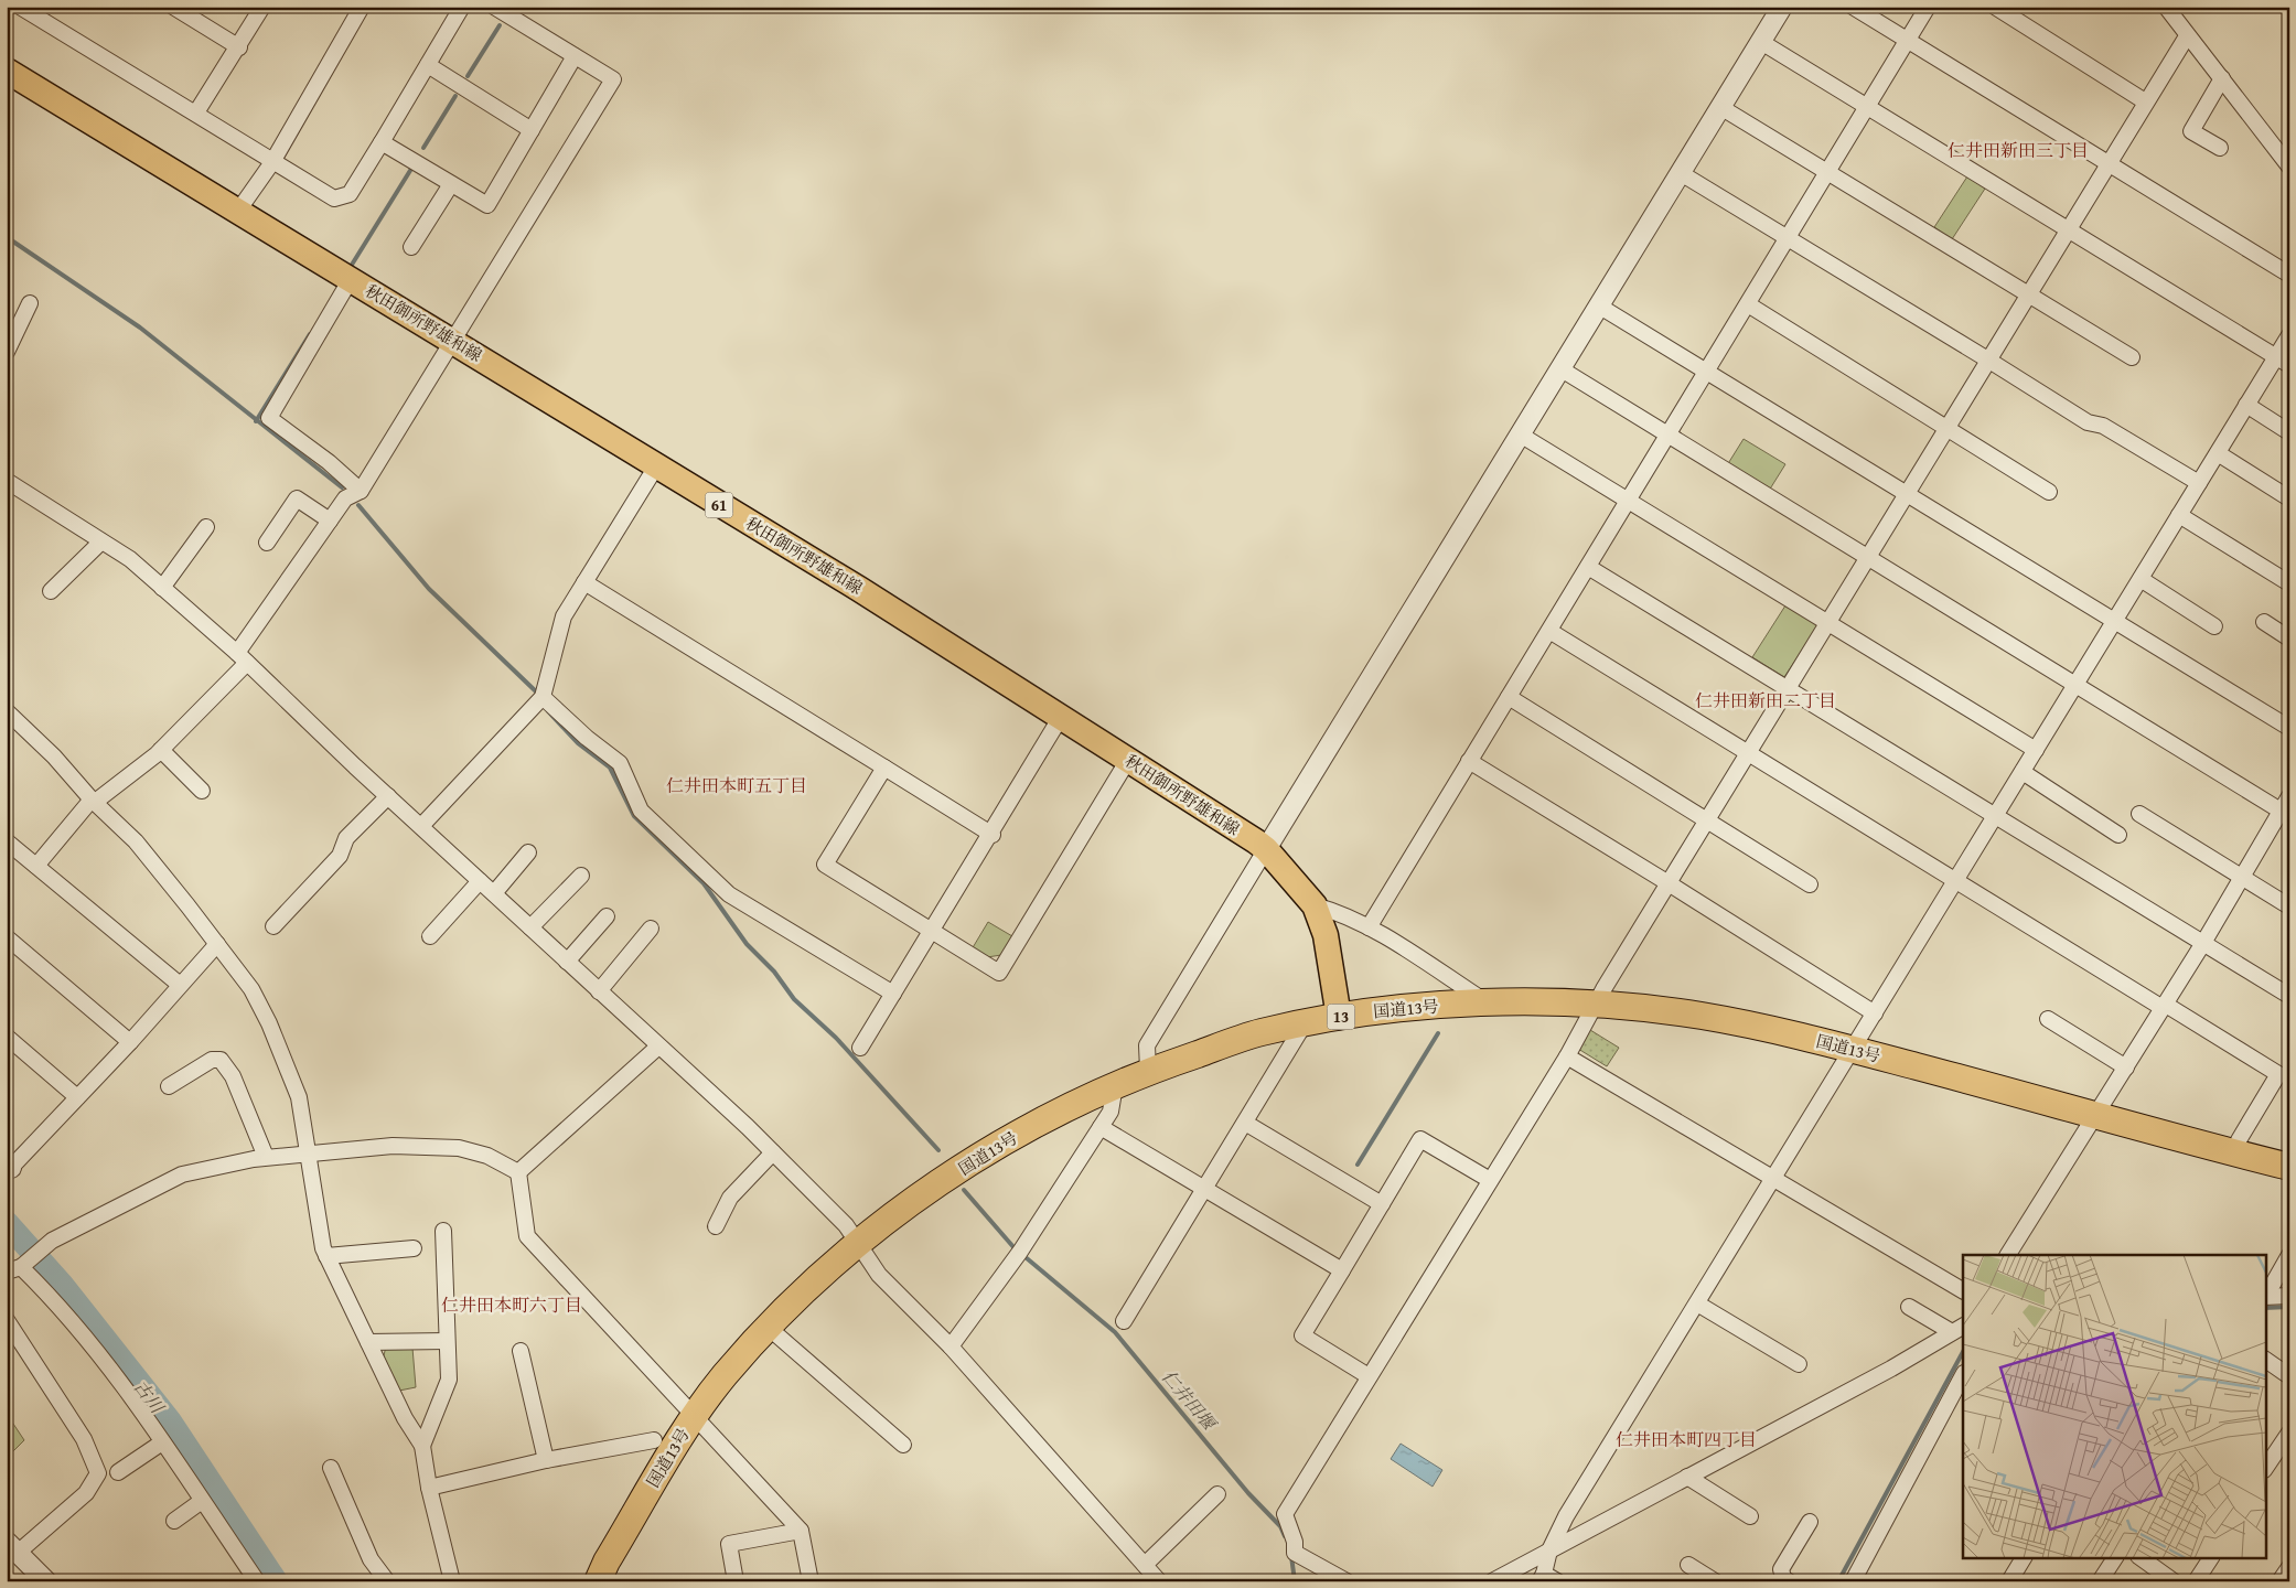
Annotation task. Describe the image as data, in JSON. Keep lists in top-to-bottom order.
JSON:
{
  "streets": {
    "highway": ["国道13号", "13"],
    "main road": ["秋田御所野雄和線", "61"]
  },
  "crossings": [
    ["秋田御所野雄和線", "国道13号"]
  ],
  "districts": [
    "仁井田新田三丁目",
    "仁井田新田二丁目",
    "仁井田本町五丁目",
    "仁井田本町六丁目",
    "仁井田本町四丁目"
  ],
  "water": ["古川", "仁井田堰"]
}
